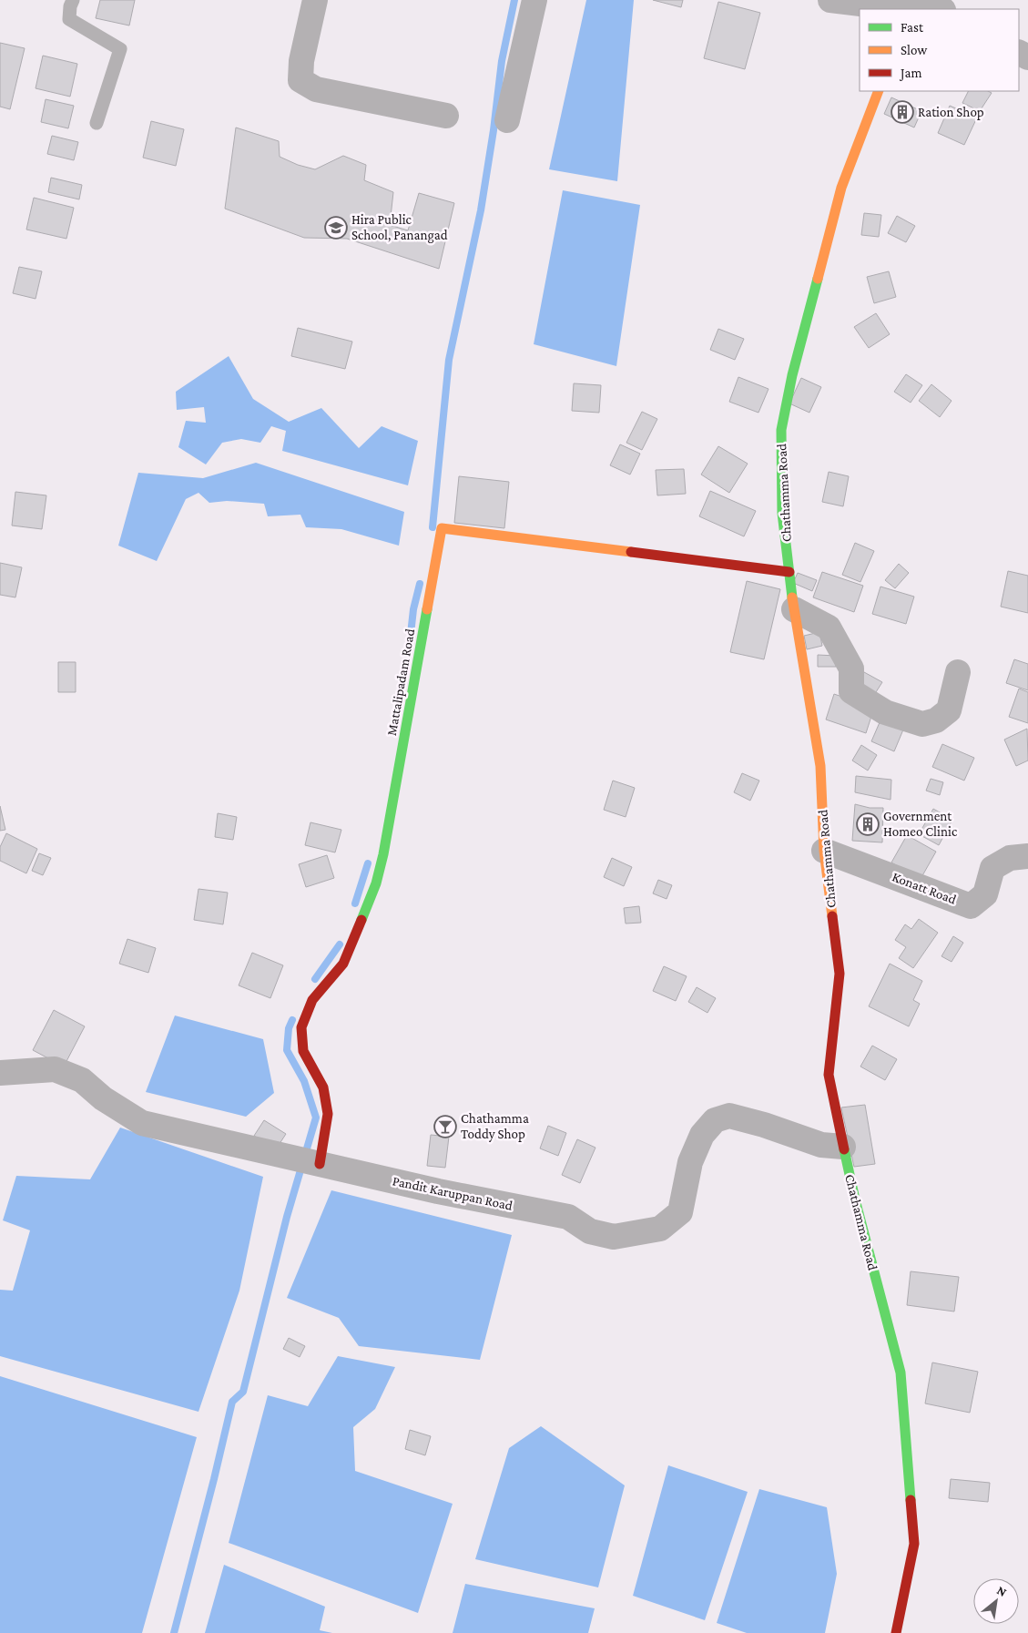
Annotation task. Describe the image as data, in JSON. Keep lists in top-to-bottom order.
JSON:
{
  "streets": {
    "street": [
      "Chathamma Road",
      "Mattalipadam Road",
      "Konatt Road",
      "Pandit Karuppan Road"
    ]
  },
  "crossings": [
    ["Chathamma Road", "Mattalipadam Road"],
    ["Chathamma Road", "Konatt Road"],
    ["Chathamma Road", "Pandit Karuppan Road"],
    ["Mattalipadam Road", "Pandit Karuppan Road"]
  ],
  "places": {
    "building": ["Ration Shop", "Government Homeo Clinic"],
    "school or university": ["Hira Public School, Panangad"],
    "bar": ["Chathamma Toddy Shop"]
  },
  "legend": ["Fast", "Slow", "Jam"],
  "north": "top right"
}
